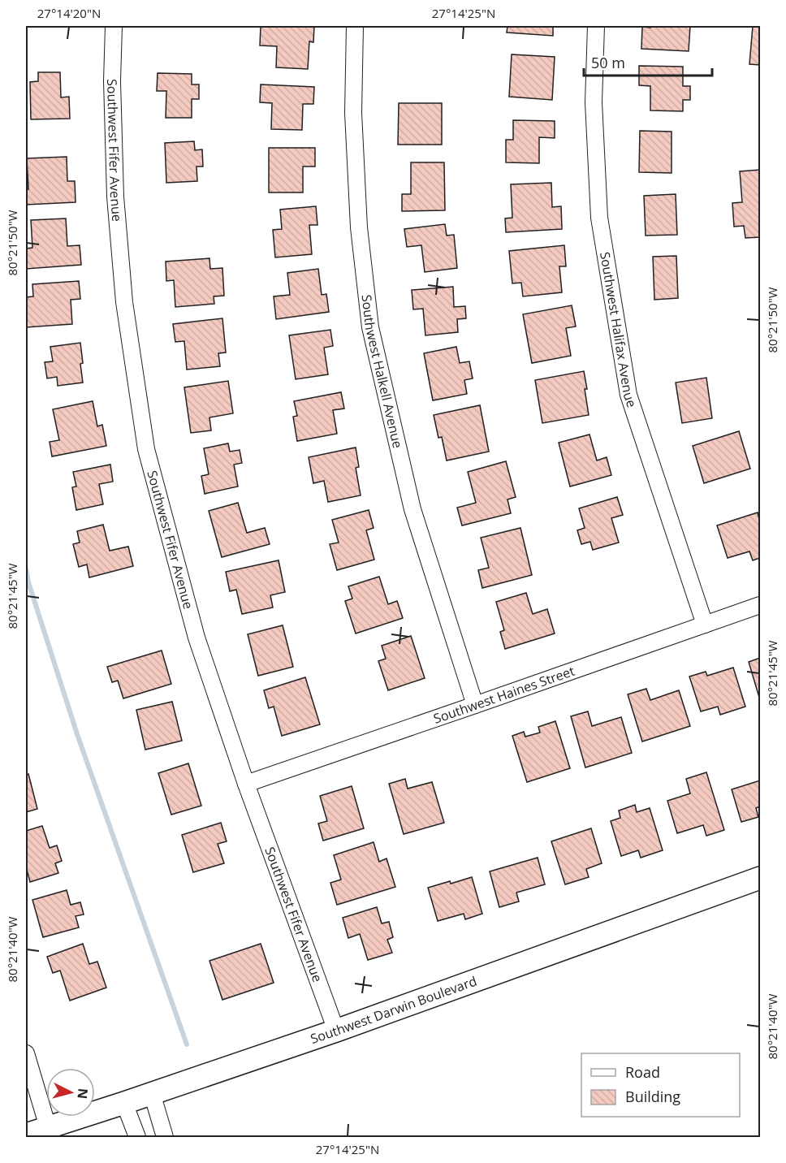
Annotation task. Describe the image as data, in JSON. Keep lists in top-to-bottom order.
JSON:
{
  "streets": {
    "street": [
      "Southwest Fifer Avenue",
      "Southwest Halifax Avenue",
      "Southwest Halkell Avenue",
      "Southwest Haines Street",
      "Southwest Darwin Boulevard"
    ]
  },
  "crossings": [
    ["Southwest Fifer Avenue", "Southwest Haines Street"],
    ["Southwest Fifer Avenue", "Southwest Darwin Boulevard"],
    ["Southwest Halifax Avenue", "Southwest Haines Street"],
    ["Southwest Halkell Avenue", "Southwest Haines Street"]
  ],
  "legend": ["Road", "Building"],
  "scale_bar": "50 m",
  "north": "right",
  "coordinates": [
    "27°14'20\"N",
    "27°14'25\"N",
    "80°21'50\"W",
    "80°21'45\"W",
    "80°21'40\"W"
  ]
}
